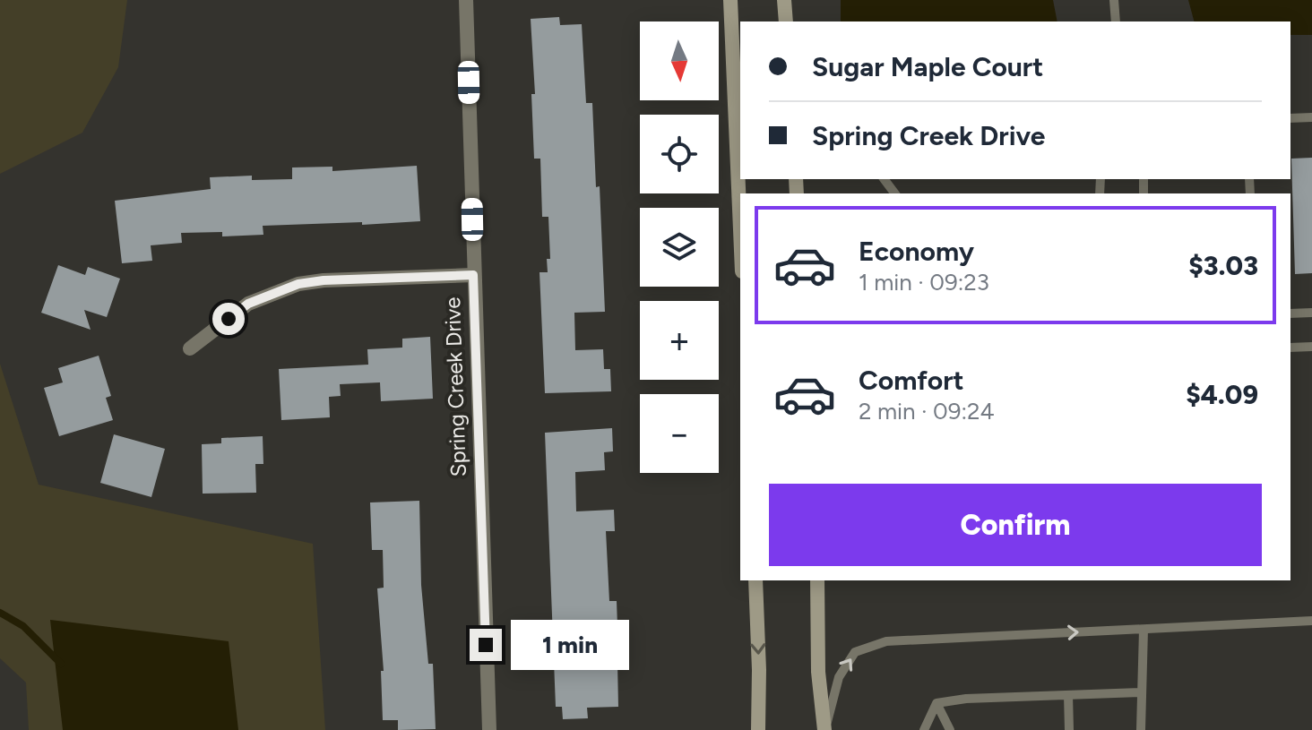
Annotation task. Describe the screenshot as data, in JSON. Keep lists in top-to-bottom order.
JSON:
{
  "streets": {
    "street": ["Spring Creek Drive"]
  },
  "north": "bottom",
  "page": {
    "map_buttons": ["+", "−"],
    "banner": ["Sugar Maple Court", "Spring Creek Drive"],
    "list": [
      {
        "name": "Economy",
        "note": "1 min · 09:23",
        "value": "$3.03"
      },
      {
        "name": "Comfort",
        "note": "2 min · 09:24",
        "value": "$4.09"
      }
    ],
    "buttons": "Confirm",
    "bubble": "1 min"
  }
}
